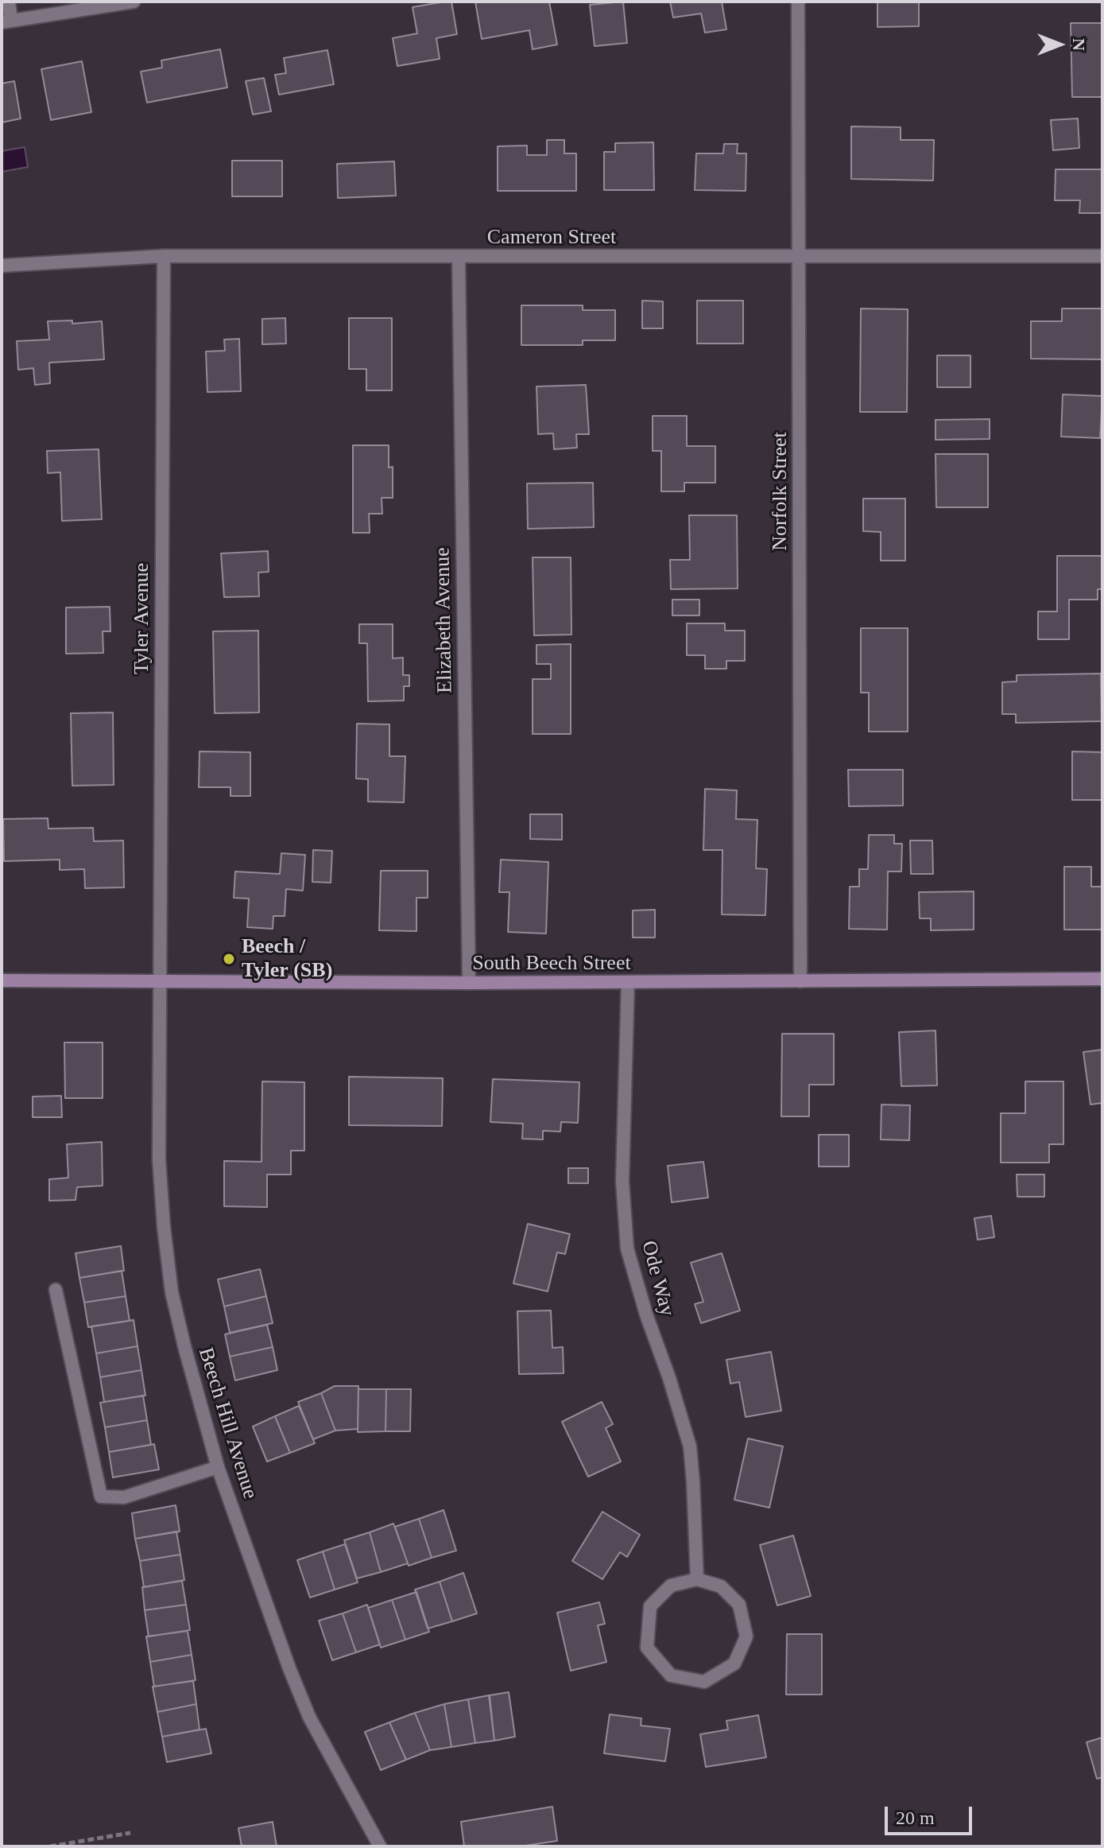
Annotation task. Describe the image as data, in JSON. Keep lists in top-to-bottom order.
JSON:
{
  "streets": {
    "street": [
      "Cameron Street",
      "Norfolk Street",
      "Tyler Avenue",
      "Elizabeth Avenue",
      "South Beech Street",
      "Ode Way",
      "Beech Hill Avenue"
    ]
  },
  "crossings": [
    ["Cameron Street", "Norfolk Street"],
    ["Cameron Street", "Tyler Avenue"],
    ["Cameron Street", "Elizabeth Avenue"],
    ["Norfolk Street", "South Beech Street"],
    ["Tyler Avenue", "South Beech Street"],
    ["Tyler Avenue", "Beech Hill Avenue"],
    ["Elizabeth Avenue", "South Beech Street"],
    ["South Beech Street", "Ode Way"],
    ["South Beech Street", "Beech Hill Avenue"]
  ],
  "places": ["Beech / Tyler (SB)"],
  "scale_bar": "20 m",
  "north": "right"
}
